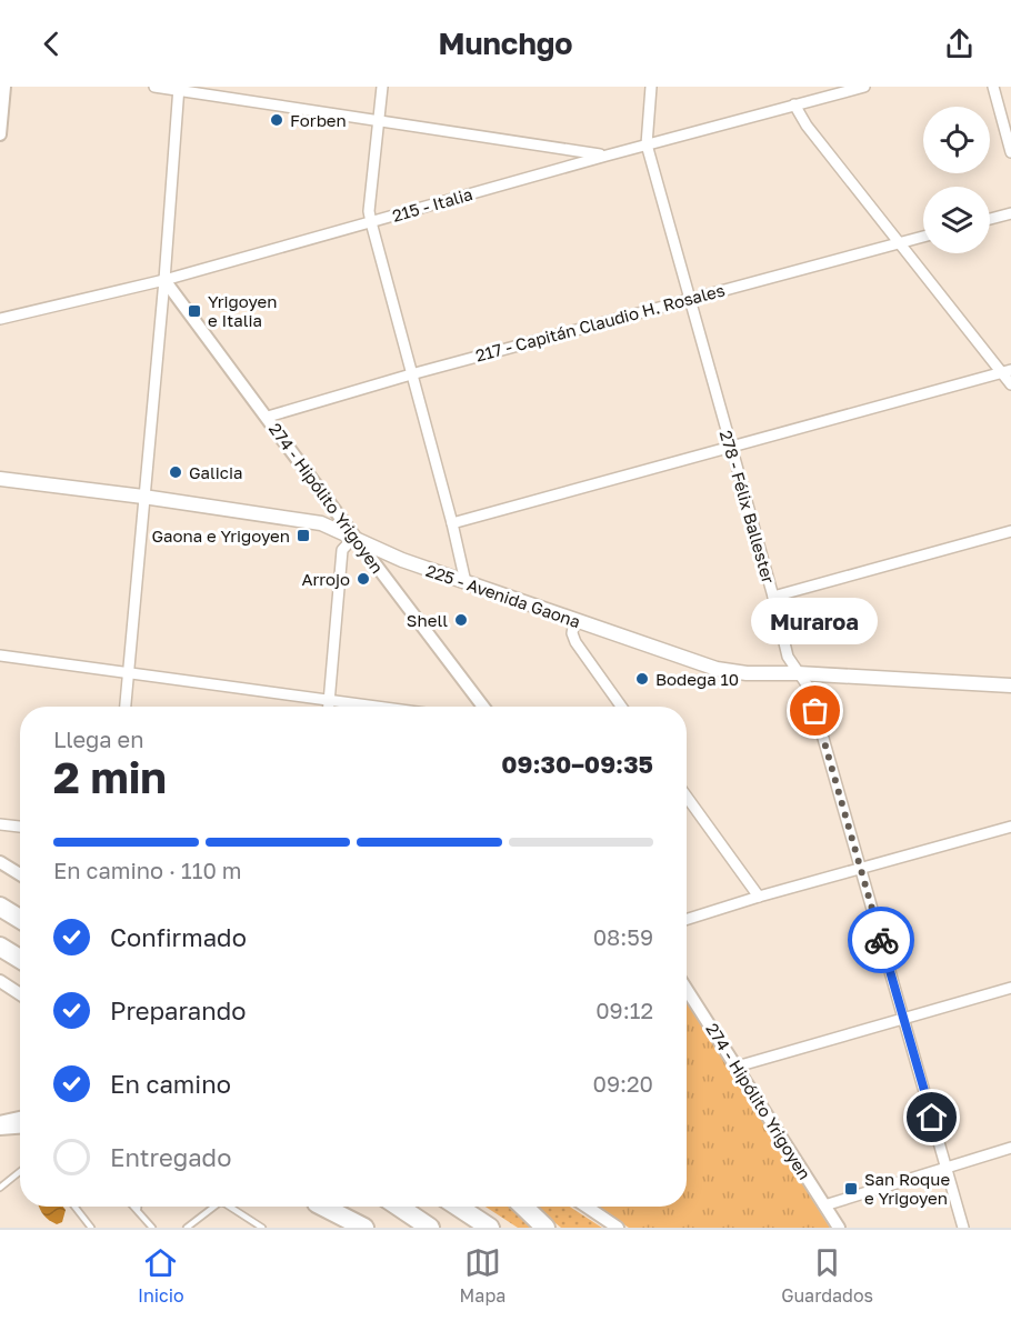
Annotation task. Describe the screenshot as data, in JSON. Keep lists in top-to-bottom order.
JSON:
{
  "streets": {
    "main road": ["225 - Avenida Gaona"],
    "street": [
      "215 - Italia",
      "217 - Capitán Claudio H. Rosales",
      "274 - Hipólito Yrigoyen",
      "278 - Félix Ballester"
    ]
  },
  "crossings": [
    ["215 - Italia", "274 - Hipólito Yrigoyen"],
    ["215 - Italia", "278 - Félix Ballester"],
    ["217 - Capitán Claudio H. Rosales", "274 - Hipólito Yrigoyen"],
    ["217 - Capitán Claudio H. Rosales", "278 - Félix Ballester"],
    ["274 - Hipólito Yrigoyen", "225 - Avenida Gaona"],
    ["278 - Félix Ballester", "225 - Avenida Gaona"]
  ],
  "places": {
    "other": [
      "Forben",
      "Galicia",
      "Arrojo",
      "Shell",
      "Bodega 10",
      "Muraroa"
    ],
    "transit": ["Yrigoyen e Italia", "Gaona e Yrigoyen", "San Roque e Yrigoyen"]
  },
  "page": {
    "header": "Munchgo",
    "bubble": "Muraroa",
    "heading": ["2 min", "Llega en", "09:30–09:35"],
    "bar": "En camino · 110 m",
    "list": [
      ["Confirmado", "08:59"],
      ["Preparando", "09:12"],
      ["En camino", "09:20"],
      "Entregado"
    ],
    "tabs": ["Inicio", "Mapa", "Guardados"]
  }
}
